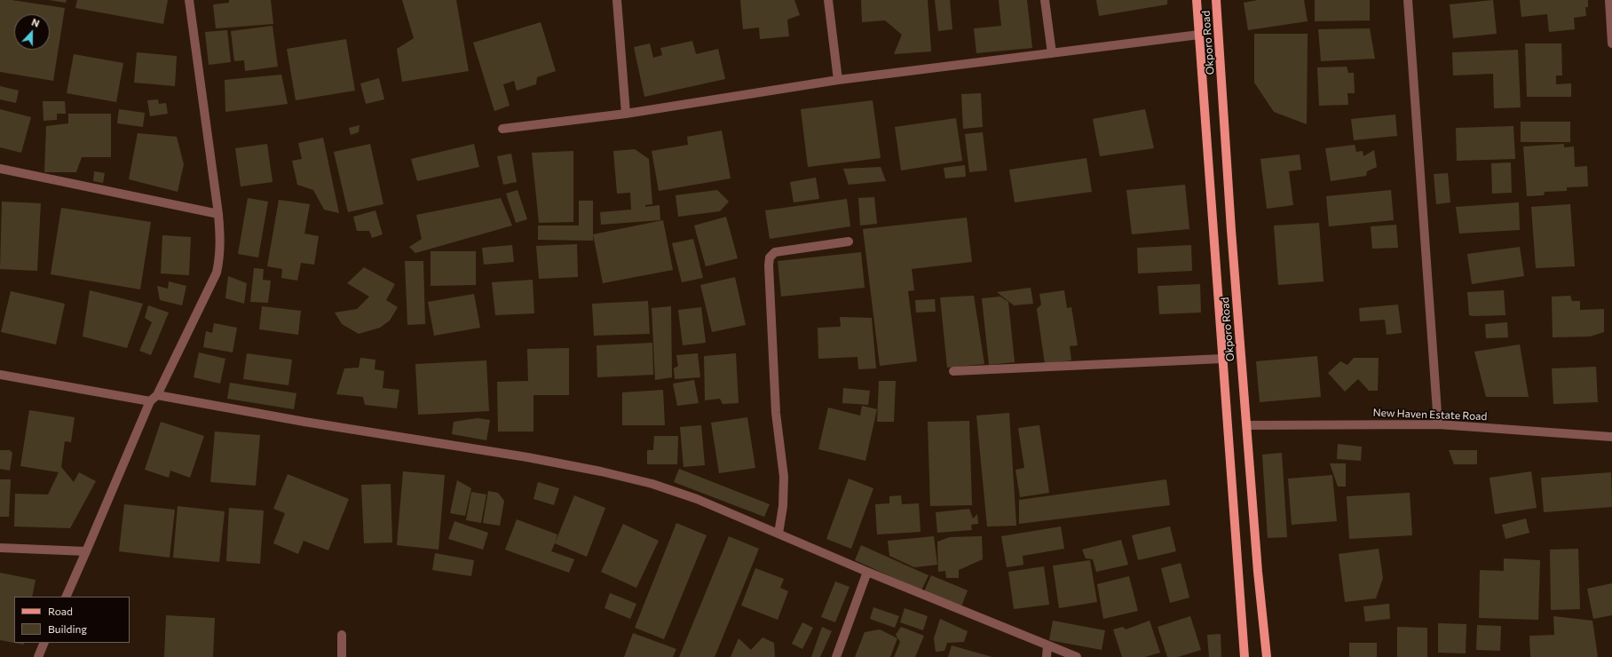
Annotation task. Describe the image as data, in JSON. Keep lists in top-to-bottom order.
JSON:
{
  "streets": {
    "main road": ["Okporo Road"],
    "street": ["New Haven Estate Road"]
  },
  "crossings": [
    ["Okporo Road", "New Haven Estate Road"]
  ],
  "legend": ["Road", "Building"],
  "north": "top"
}
